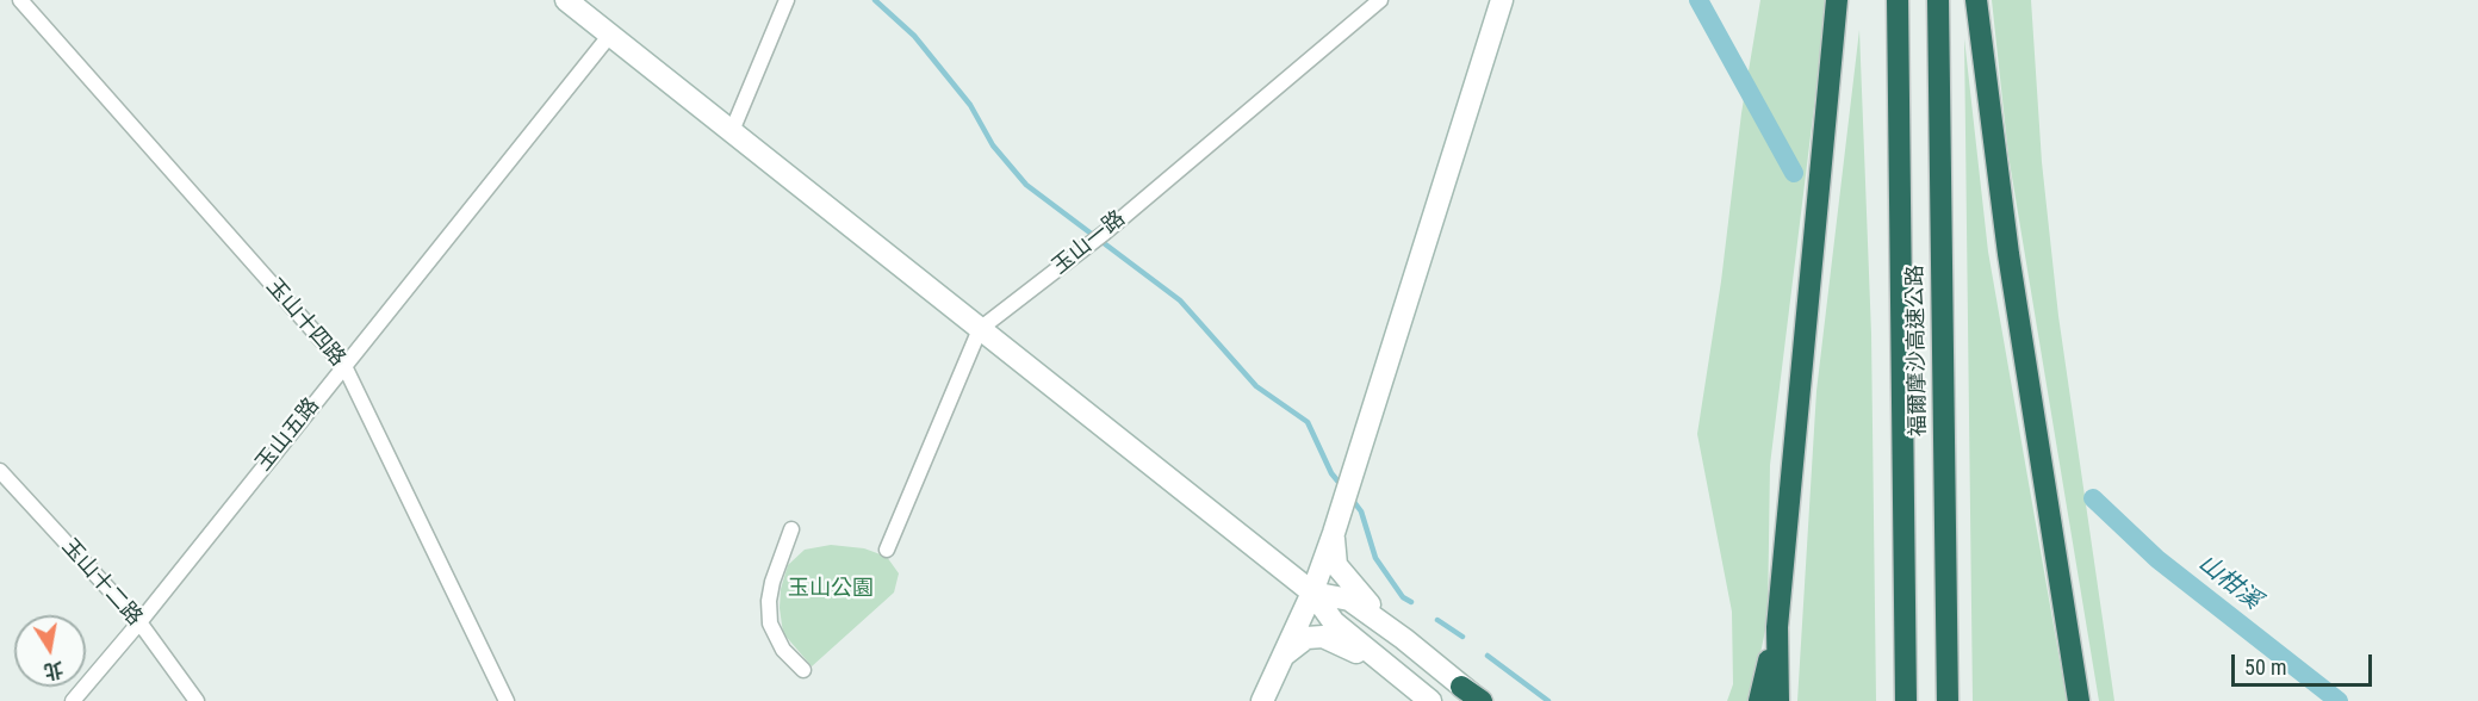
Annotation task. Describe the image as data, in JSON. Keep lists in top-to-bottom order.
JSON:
{
  "streets": {
    "highway": ["福爾摩沙高速公路"],
    "street": [
      "玉山一路",
      "玉山十四路",
      "玉山五路",
      "玉山十二路"
    ]
  },
  "crossings": [
    ["玉山十四路", "玉山五路"],
    ["玉山五路", "玉山十二路"]
  ],
  "water": ["山柑溪"],
  "parks": ["玉山公園"],
  "scale_bar": "50 m",
  "north": "bottom"
}
